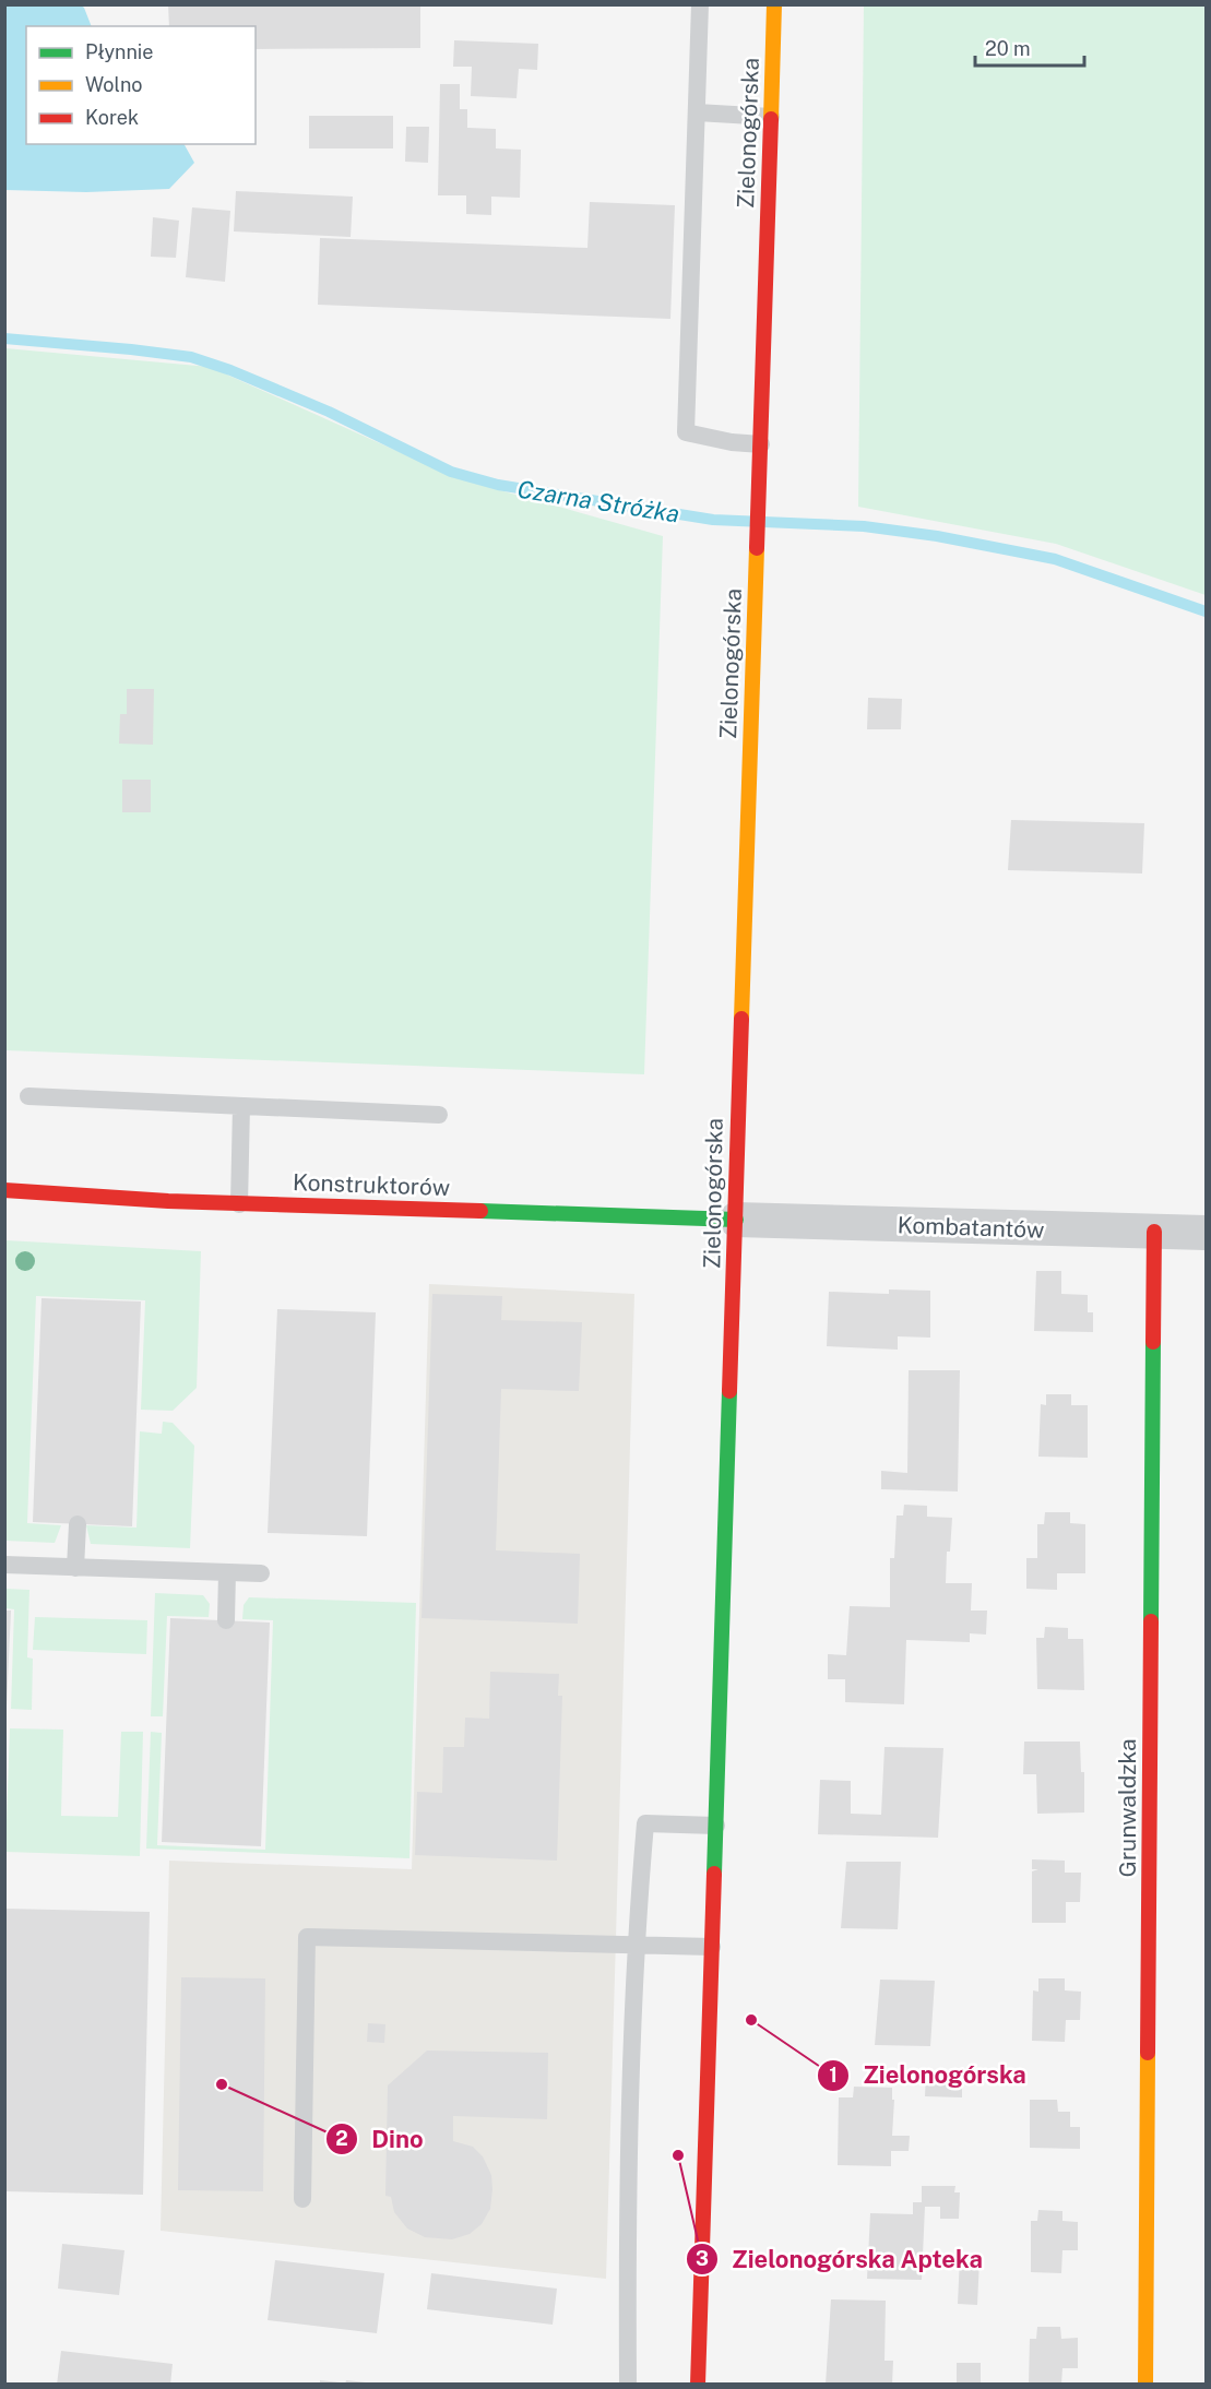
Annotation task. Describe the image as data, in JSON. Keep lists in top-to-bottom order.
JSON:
{
  "streets": {
    "street": [
      "Zielonogórska",
      "Konstruktorów",
      "Kombatantów",
      "Grunwaldzka"
    ]
  },
  "crossings": [
    ["Zielonogórska", "Konstruktorów"],
    ["Zielonogórska", "Kombatantów"],
    ["Konstruktorów", "Kombatantów"],
    ["Kombatantów", "Grunwaldzka"]
  ],
  "water": ["Czarna Stróżka"],
  "places": ["Zielonogórska", "Dino", "Zielonogórska Apteka"],
  "legend": ["Płynnie", "Wolno", "Korek"],
  "scale_bar": "20 m"
}
